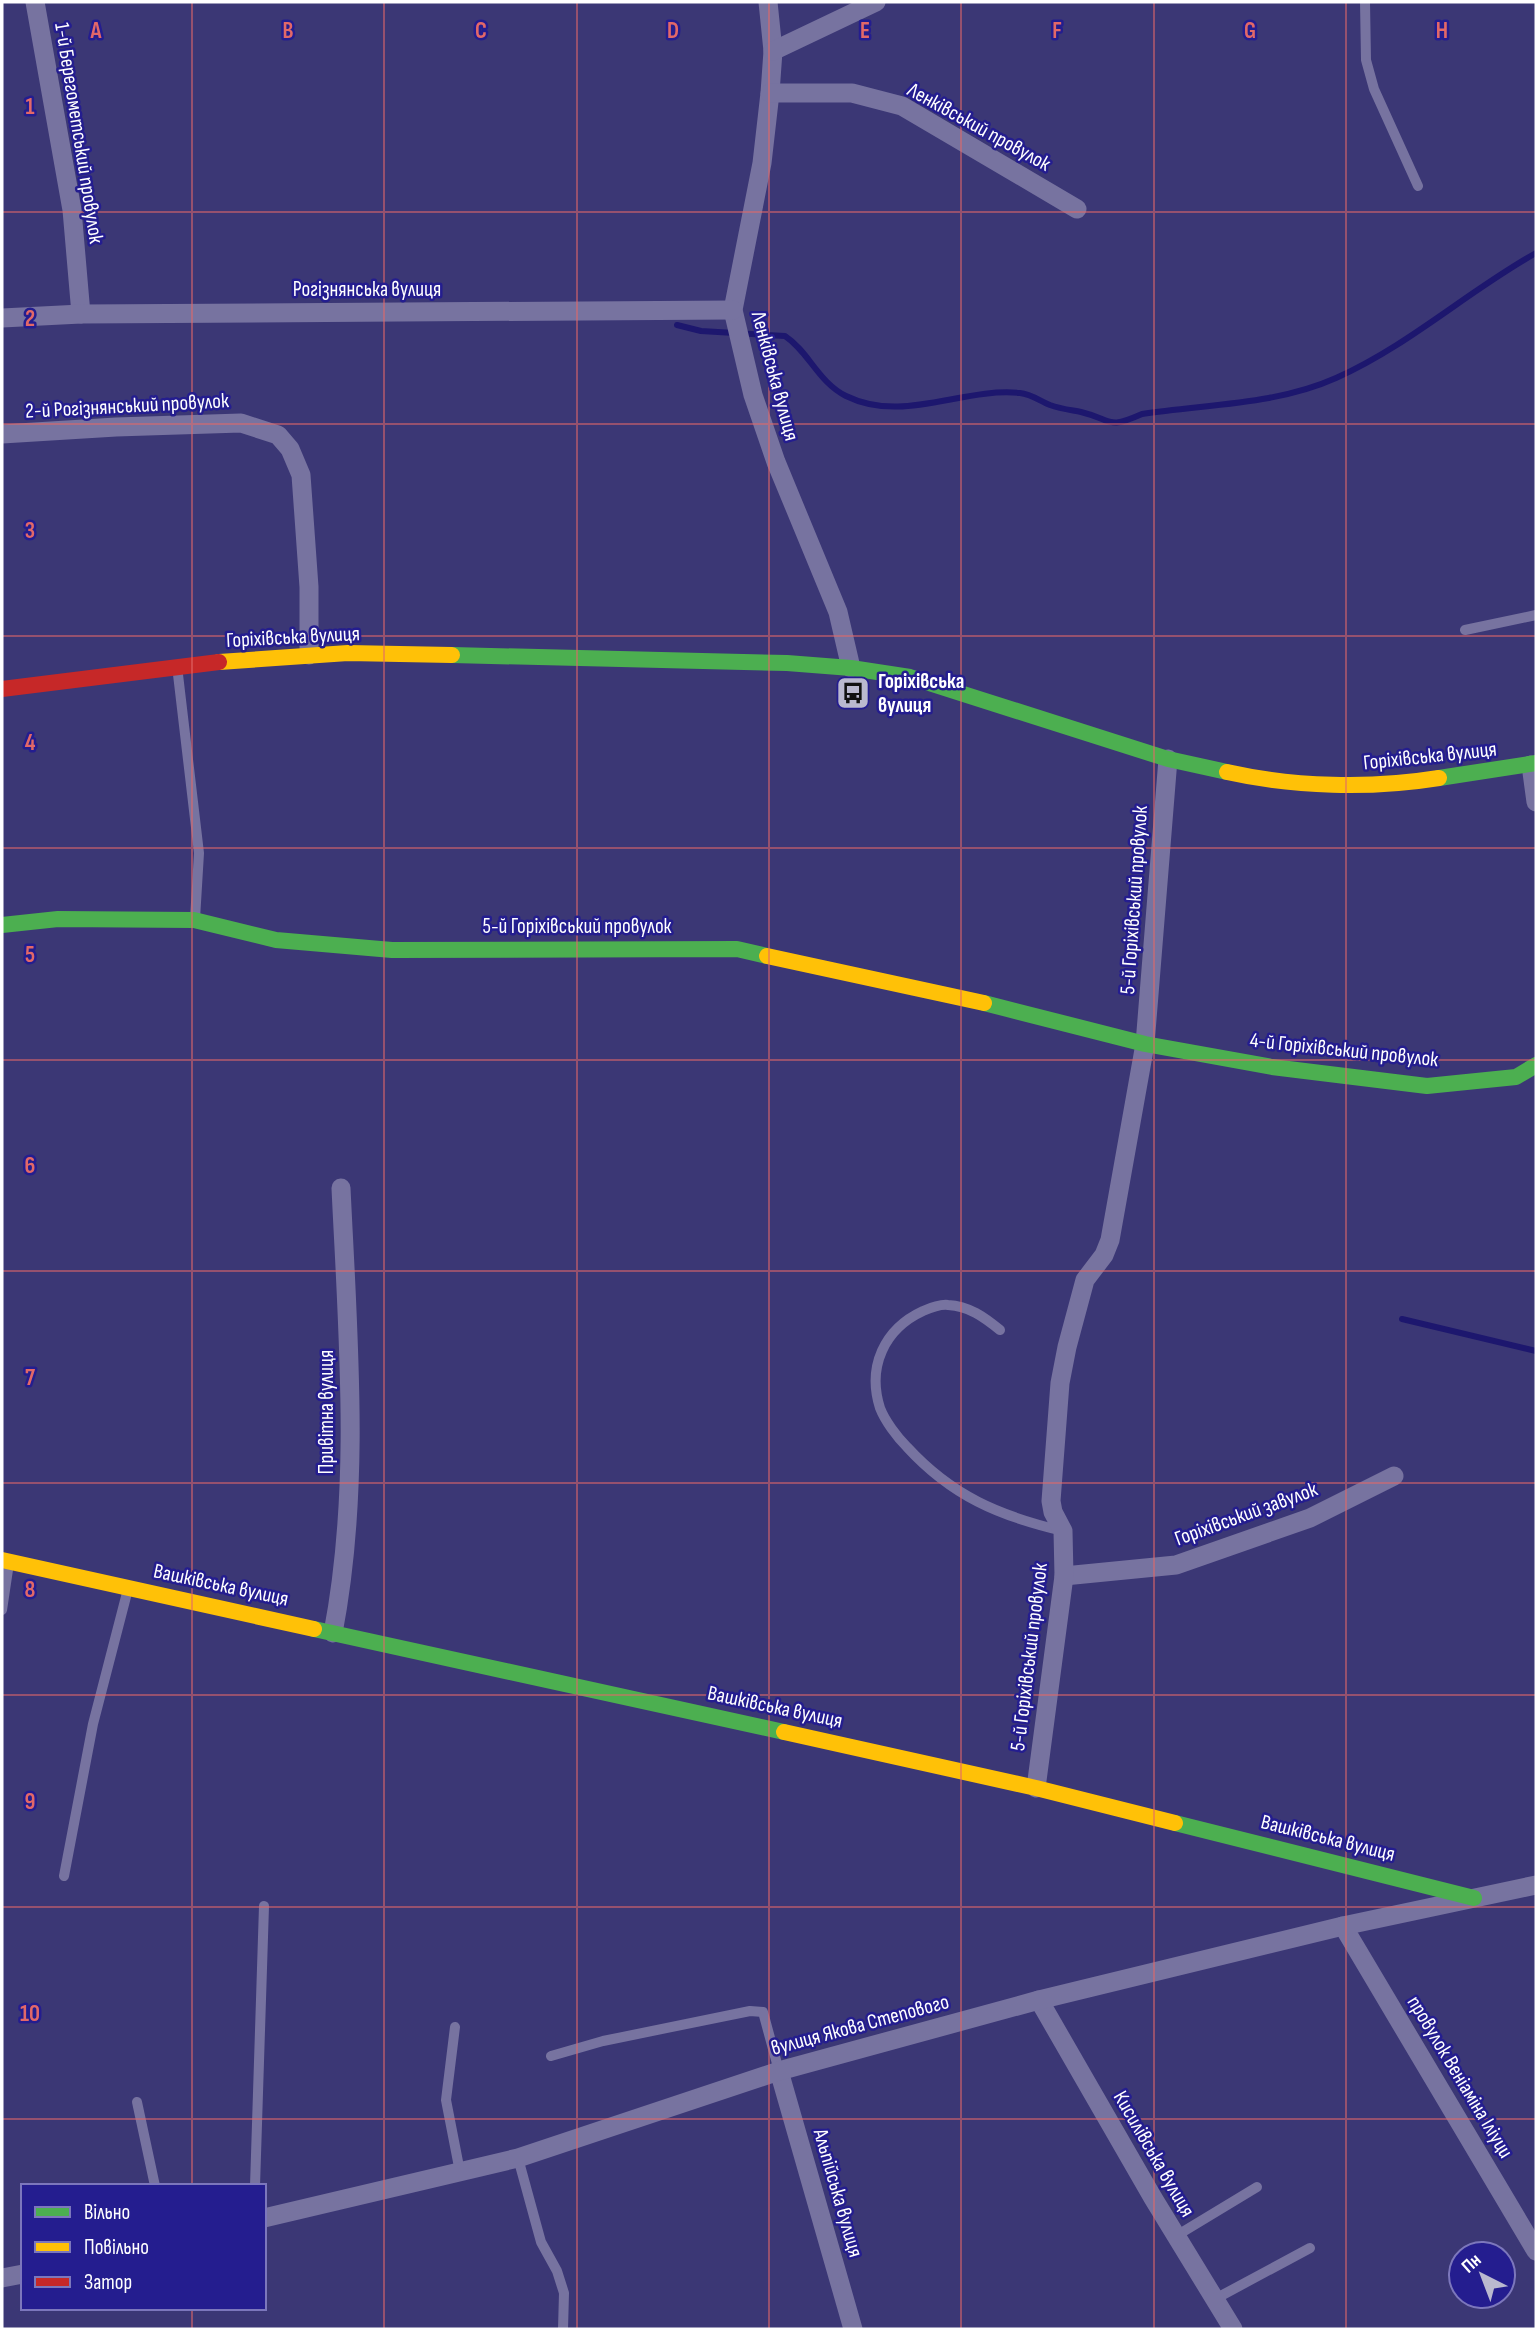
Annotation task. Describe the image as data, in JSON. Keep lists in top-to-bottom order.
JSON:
{
  "streets": {
    "street": [
      "Ленківський провулок",
      "1-й Берегометський провулок",
      "Рогізнянська вулиця",
      "Ленківська вулиця",
      "2-й Рогізнянський провулок",
      "Горіхівська вулиця",
      "5-й Горіхівський провулок",
      "4-й Горіхівський провулок",
      "Привітна вулиця",
      "Горіхівський завулок",
      "Вашківська вулиця",
      "вулиця Якова Степового",
      "провулок Веніаміна Іліуци",
      "Кисилівська вулиця",
      "Альпійська вулиця"
    ]
  },
  "crossings": [
    ["Ленківський провулок", "Ленківська вулиця"],
    ["1-й Берегометський провулок", "Рогізнянська вулиця"],
    ["Рогізнянська вулиця", "Ленківська вулиця"],
    ["Ленківська вулиця", "Горіхівська вулиця"],
    ["2-й Рогізнянський провулок", "Горіхівська вулиця"],
    ["Горіхівська вулиця", "5-й Горіхівський провулок"],
    ["5-й Горіхівський провулок", "4-й Горіхівський провулок"],
    ["5-й Горіхівський провулок", "Горіхівський завулок"],
    ["5-й Горіхівський провулок", "Вашківська вулиця"],
    ["Привітна вулиця", "Вашківська вулиця"],
    ["Вашківська вулиця", "вулиця Якова Степового"],
    ["вулиця Якова Степового", "провулок Веніаміна Іліуци"],
    ["вулиця Якова Степового", "Кисилівська вулиця"],
    ["вулиця Якова Степового", "Альпійська вулиця"]
  ],
  "places": {
    "bus stop": ["Горіхівська вулиця"]
  },
  "legend": ["Вільно", "Повільно", "Затор"],
  "north": "top left",
  "grid": {
    "columns": [
      "A",
      "B",
      "C",
      "D",
      "E",
      "F",
      "G",
      "H"
    ],
    "rows": [
      "1",
      "2",
      "3",
      "4",
      "5",
      "6",
      "7",
      "8",
      "9",
      "10"
    ]
  }
}
